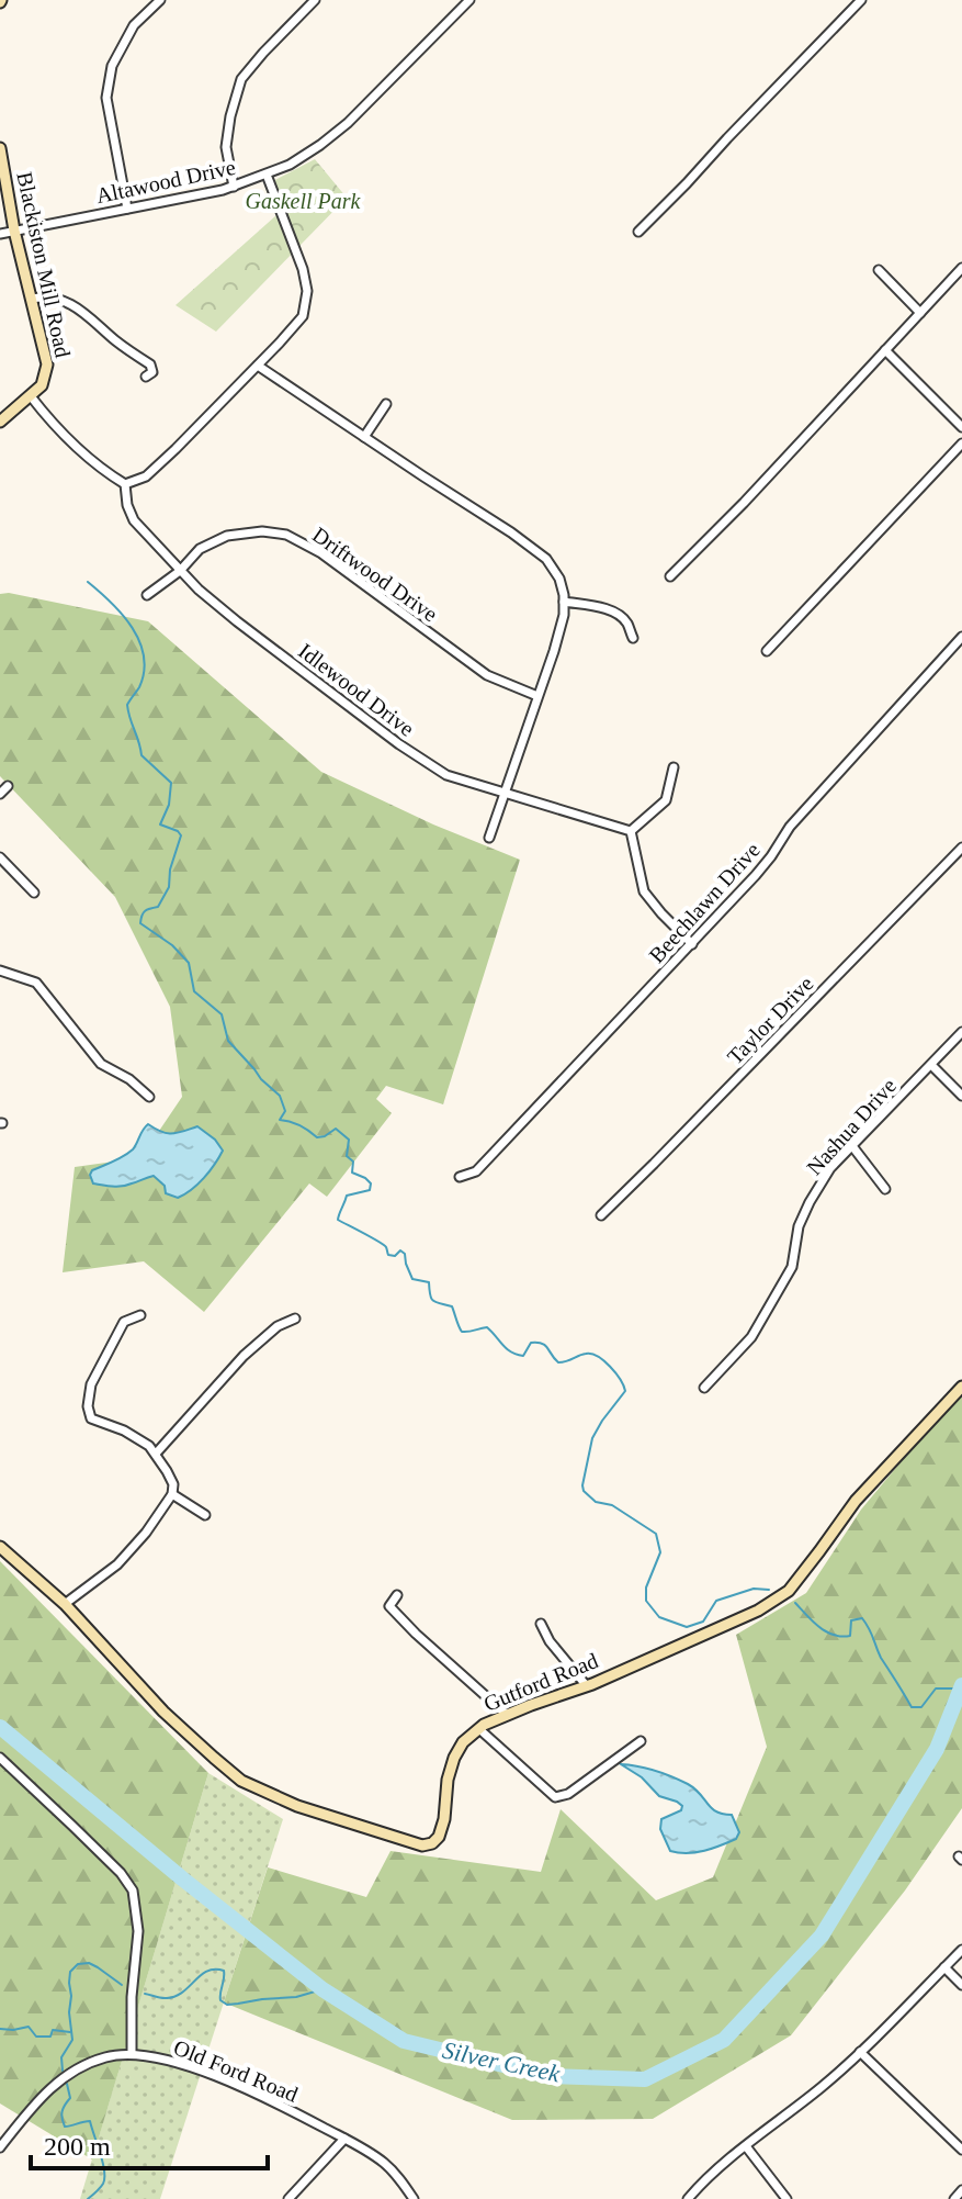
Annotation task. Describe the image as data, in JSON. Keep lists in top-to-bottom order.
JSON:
{
  "streets": {
    "street": [
      "Altawood Drive",
      "Blackiston Mill Road",
      "Driftwood Drive",
      "Idlewood Drive",
      "Beechlawn Drive",
      "Taylor Drive",
      "Nashua Drive",
      "Gutford Road",
      "Old Ford Road"
    ]
  },
  "crossings": [
    ["Altawood Drive", "Blackiston Mill Road"],
    ["Driftwood Drive", "Idlewood Drive"]
  ],
  "water": ["Silver Creek"],
  "parks": ["Gaskell Park"],
  "scale_bar": "200 m"
}
